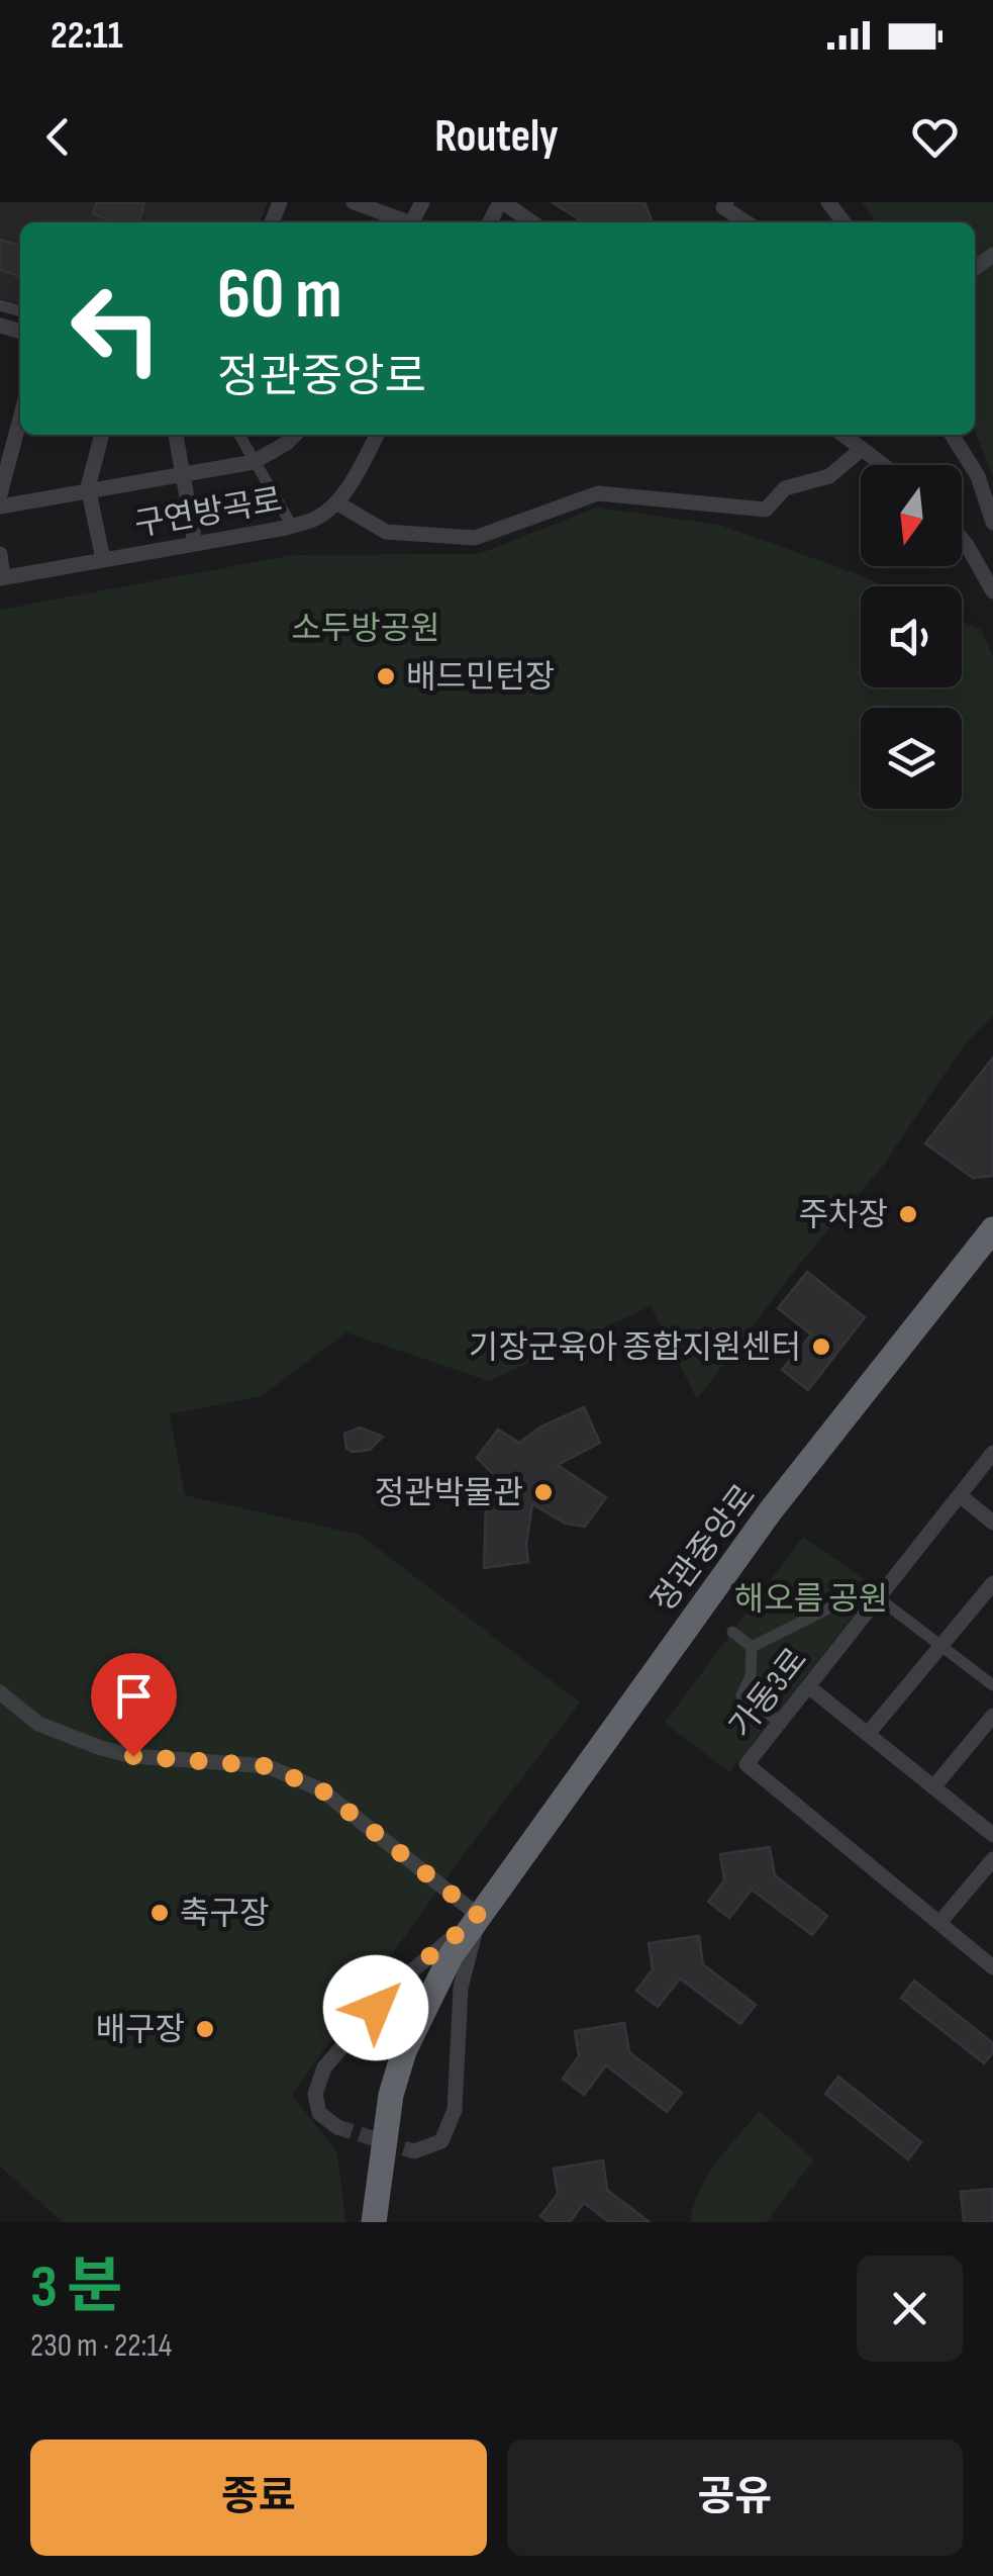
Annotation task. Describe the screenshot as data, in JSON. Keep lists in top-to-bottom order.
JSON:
{
  "streets": {
    "highway": ["정관중앙로"],
    "street": ["구연방곡로", "가동3로"]
  },
  "parks": ["소두방공원", "해오름 공원"],
  "places": [
    "배드민턴장",
    "주차장",
    "기장군육아 종합지원센터",
    "정관박물관",
    "축구장",
    "배구장"
  ],
  "north": "bottom",
  "page": {
    "status": "22:11",
    "header": "Routely",
    "turn": ["60 m", "정관중앙로"],
    "heading": ["3 분", "230 m · 22:14"],
    "buttons": ["종료", "공유"]
  }
}
